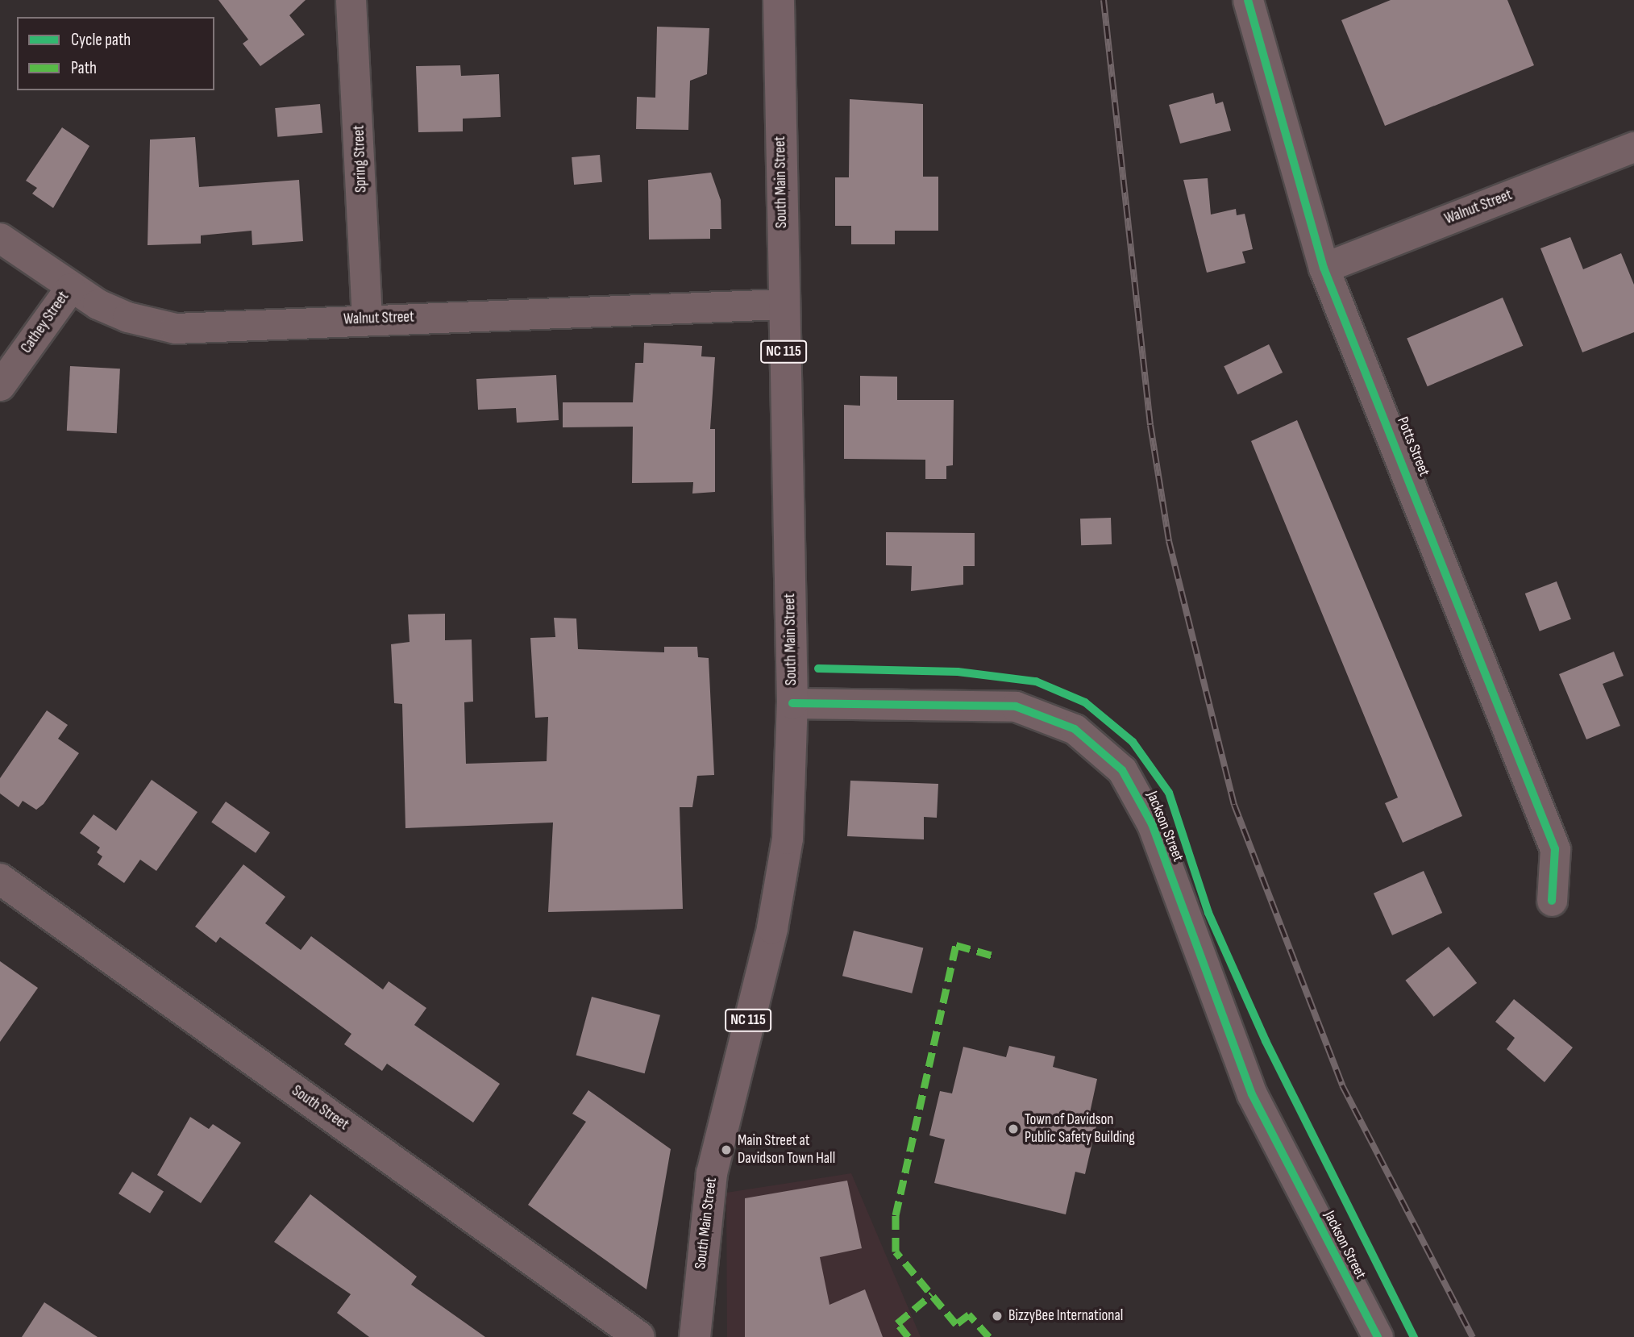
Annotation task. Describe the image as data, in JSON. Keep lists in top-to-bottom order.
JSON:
{
  "streets": {
    "main road": ["South Main Street", "NC 115"],
    "street": [
      "Spring Street",
      "Walnut Street",
      "Cathey Street",
      "Potts Street",
      "Jackson Street",
      "South Street"
    ]
  },
  "crossings": [
    ["Spring Street", "Walnut Street"],
    ["South Main Street", "Walnut Street"],
    ["South Main Street", "Jackson Street"],
    ["Walnut Street", "Cathey Street"],
    ["Walnut Street", "Potts Street"]
  ],
  "places": ["Town of Davidson Public Safety Building", "Main Street at Davidson Town Hall", "BizzyBee International"],
  "legend": ["Cycle path", "Path"]
}
